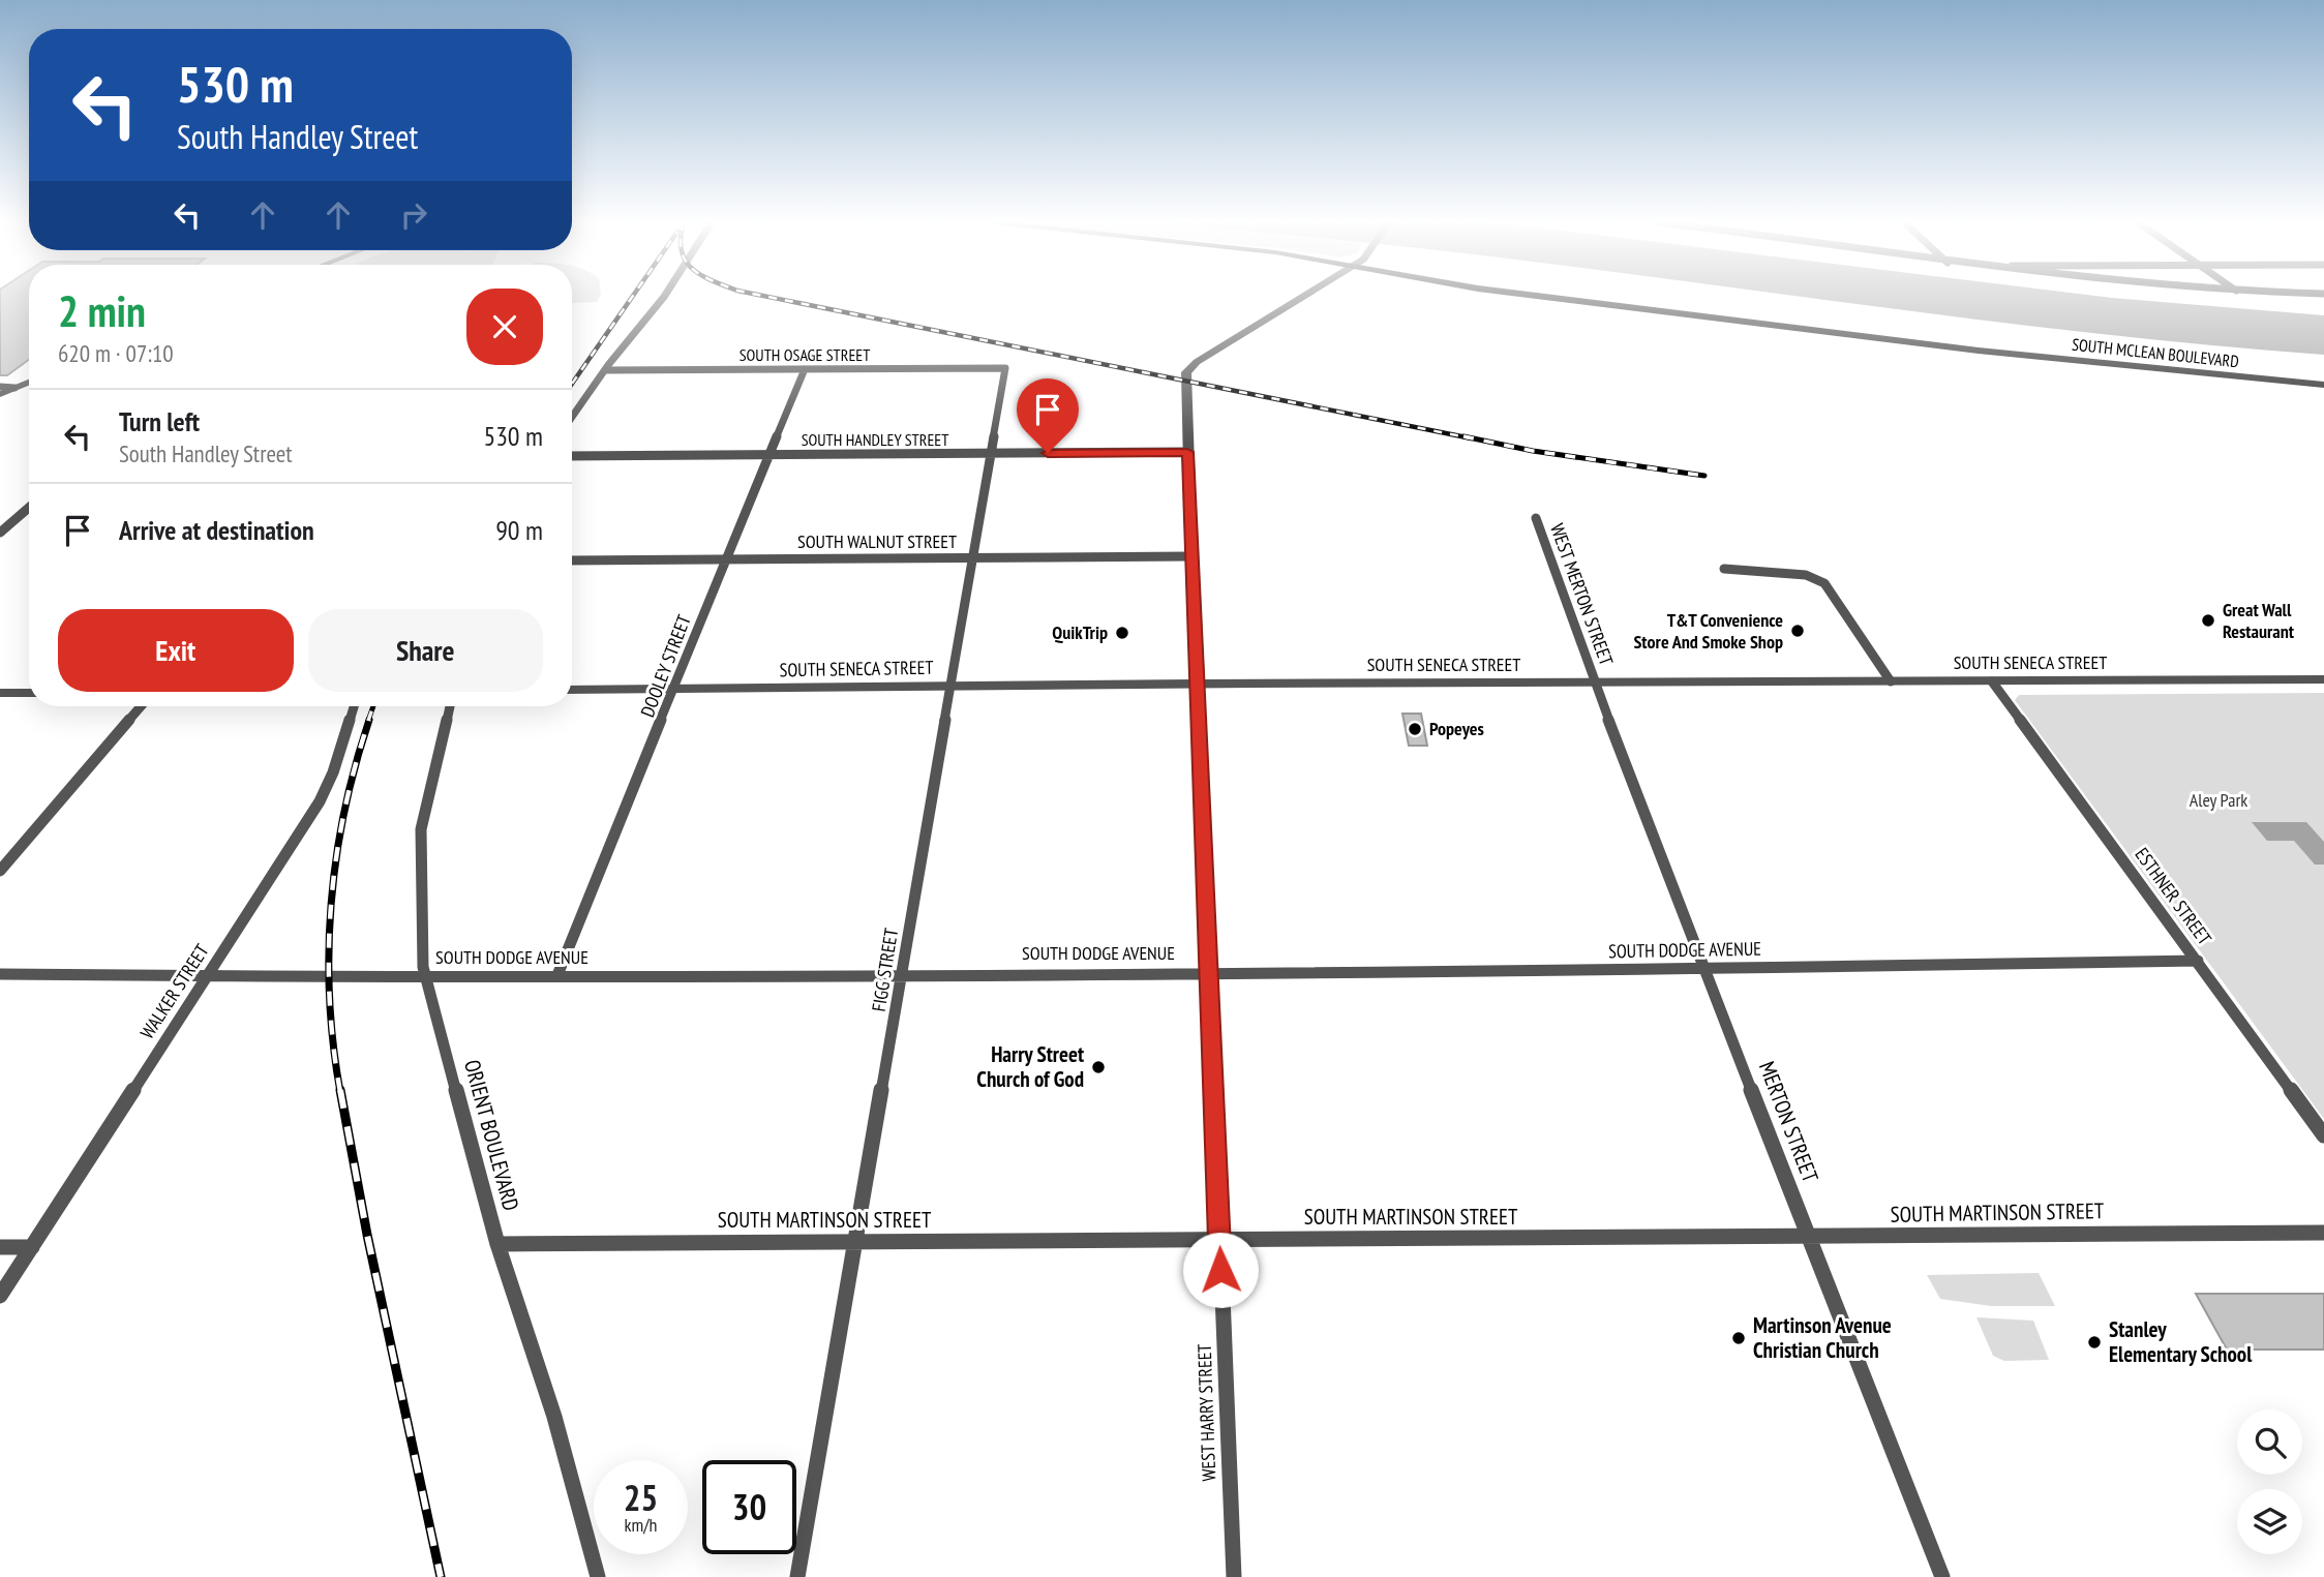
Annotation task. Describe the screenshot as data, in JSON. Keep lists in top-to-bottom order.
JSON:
{
  "streets": {
    "main road": ["SOUTH MCLEAN BOULEVARD"],
    "street": [
      "SOUTH OSAGE STREET",
      "SOUTH HANDLEY STREET",
      "SOUTH WALNUT STREET",
      "WEST MERTON STREET",
      "SOUTH SENECA STREET",
      "DOOLEY STREET",
      "ESTHNER STREET",
      "SOUTH DODGE AVENUE",
      "FIGG STREET",
      "WALKER STREET",
      "MERTON STREET",
      "ORIENT BOULEVARD",
      "SOUTH MARTINSON STREET",
      "WEST HARRY STREET"
    ]
  },
  "crossings": [
    ["SOUTH OSAGE STREET", "DOOLEY STREET"],
    ["SOUTH OSAGE STREET", "FIGG STREET"],
    ["SOUTH HANDLEY STREET", "DOOLEY STREET"],
    ["SOUTH HANDLEY STREET", "FIGG STREET"],
    ["SOUTH HANDLEY STREET", "WEST HARRY STREET"],
    ["SOUTH WALNUT STREET", "DOOLEY STREET"],
    ["SOUTH WALNUT STREET", "FIGG STREET"],
    ["SOUTH WALNUT STREET", "WEST HARRY STREET"],
    ["WEST MERTON STREET", "SOUTH SENECA STREET"],
    ["WEST MERTON STREET", "MERTON STREET"],
    ["SOUTH SENECA STREET", "DOOLEY STREET"],
    ["SOUTH SENECA STREET", "ESTHNER STREET"],
    ["SOUTH SENECA STREET", "FIGG STREET"],
    ["SOUTH SENECA STREET", "MERTON STREET"],
    ["SOUTH SENECA STREET", "WEST HARRY STREET"],
    ["DOOLEY STREET", "SOUTH DODGE AVENUE"],
    ["ESTHNER STREET", "SOUTH DODGE AVENUE"],
    ["SOUTH DODGE AVENUE", "FIGG STREET"],
    ["SOUTH DODGE AVENUE", "WALKER STREET"],
    ["SOUTH DODGE AVENUE", "MERTON STREET"],
    ["SOUTH DODGE AVENUE", "ORIENT BOULEVARD"],
    ["SOUTH DODGE AVENUE", "WEST HARRY STREET"],
    ["FIGG STREET", "SOUTH MARTINSON STREET"],
    ["MERTON STREET", "SOUTH MARTINSON STREET"],
    ["ORIENT BOULEVARD", "SOUTH MARTINSON STREET"],
    ["SOUTH MARTINSON STREET", "WEST HARRY STREET"]
  ],
  "parks": ["Aley Park"],
  "places": [
    "Great Wall Restaurant",
    "T&T Convenience Store And Smoke Shop",
    "QuikTrip",
    "Popeyes",
    "Harry Street Church of God",
    "Martinson Avenue Christian Church",
    "Stanley Elementary School"
  ],
  "page": {
    "turn": ["530 m", "South Handley Street"],
    "heading": ["2 min", "620 m · 07:10"],
    "list": [
      {
        "name": "Turn left",
        "note": "South Handley Street",
        "value": "530 m"
      },
      {
        "name": "Arrive at destination",
        "value": "90 m"
      }
    ],
    "buttons": ["Exit", "Share"],
    "speed": "25 km/h",
    "limit": "30"
  }
}
